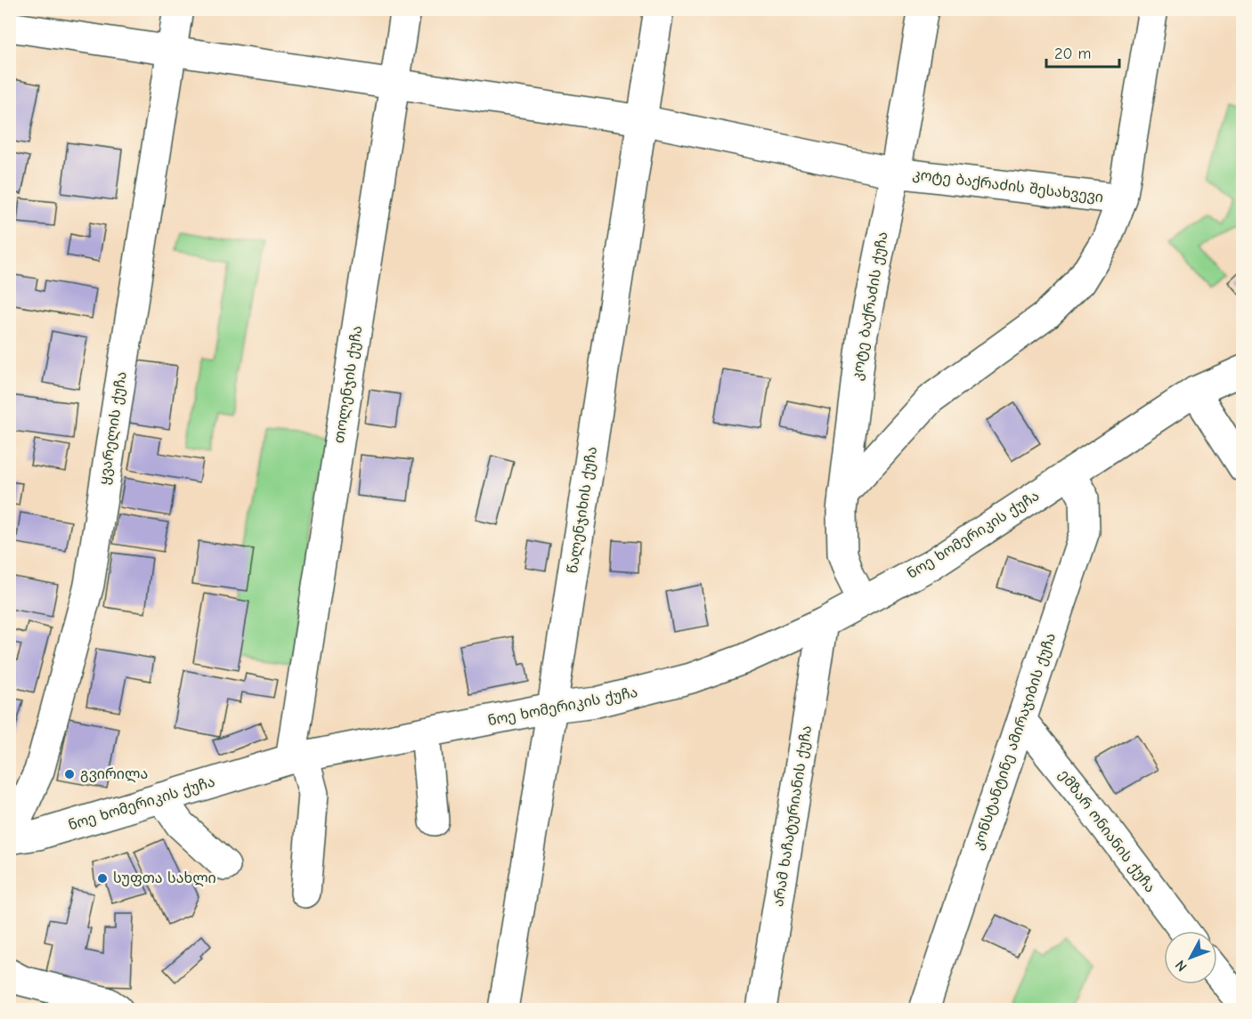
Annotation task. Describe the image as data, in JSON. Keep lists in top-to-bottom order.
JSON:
{
  "streets": {
    "street": [
      "კოტე ბაქრაძის შესახვევი",
      "კოტე ბაქრაძის ქუჩა",
      "თოლენჯის ქუჩა",
      "ყვარელის ქუჩა",
      "წალენჯიხის ქუჩა",
      "ნოე ხომერიკის ქუჩა",
      "კონსტანტინე ამირაჯიბის ქუჩა",
      "არამ ხაჩატურიანის ქუჩა",
      "ემზარ ონიანის ქუჩა"
    ]
  },
  "crossings": [
    ["კოტე ბაქრაძის შესახვევი", "კოტე ბაქრაძის ქუჩა"],
    ["კოტე ბაქრაძის შესახვევი", "თოლენჯის ქუჩა"],
    ["კოტე ბაქრაძის შესახვევი", "ყვარელის ქუჩა"],
    ["კოტე ბაქრაძის შესახვევი", "წალენჯიხის ქუჩა"],
    ["კოტე ბაქრაძის ქუჩა", "ნოე ხომერიკის ქუჩა"],
    ["თოლენჯის ქუჩა", "ნოე ხომერიკის ქუჩა"],
    ["ყვარელის ქუჩა", "ნოე ხომერიკის ქუჩა"],
    ["წალენჯიხის ქუჩა", "ნოე ხომერიკის ქუჩა"],
    ["ნოე ხომერიკის ქუჩა", "კონსტანტინე ამირაჯიბის ქუჩა"],
    ["ნოე ხომერიკის ქუჩა", "არამ ხაჩატურიანის ქუჩა"],
    ["კონსტანტინე ამირაჯიბის ქუჩა", "ემზარ ონიანის ქუჩა"]
  ],
  "places": ["გვირილა", "სუფთა სახლი"],
  "scale_bar": "20 m",
  "north": "bottom left"
}
